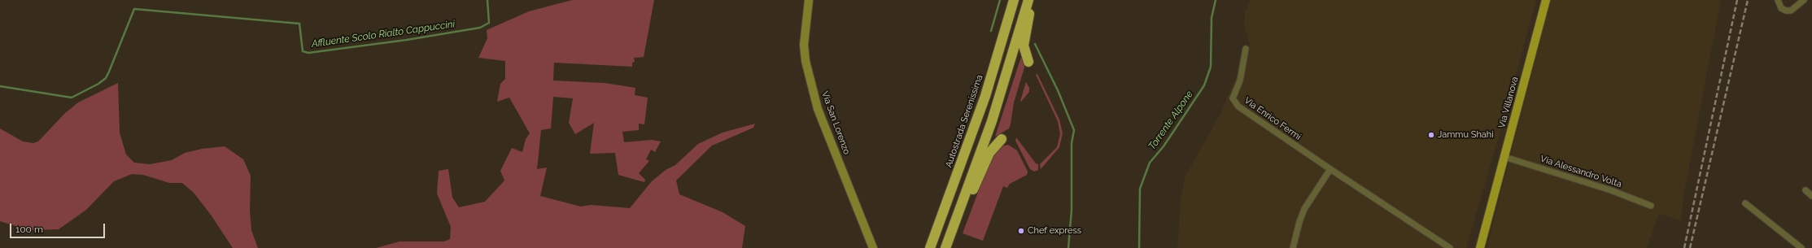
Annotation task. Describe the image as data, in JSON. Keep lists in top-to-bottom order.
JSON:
{
  "streets": {
    "highway": ["Autostrada Serenissima"],
    "main road": ["Via Villanova"],
    "street": ["Via Enrico Fermi", "Via San Lorenzo", "Via Alessandro Volta"]
  },
  "crossings": [
    ["Via Villanova", "Via Alessandro Volta"]
  ],
  "water": ["Affluente Scolo Rialto Cappuccini", "Torrente Alpone"],
  "places": ["Jammu Shahi", "Chef express"],
  "scale_bar": "100 m"
}
